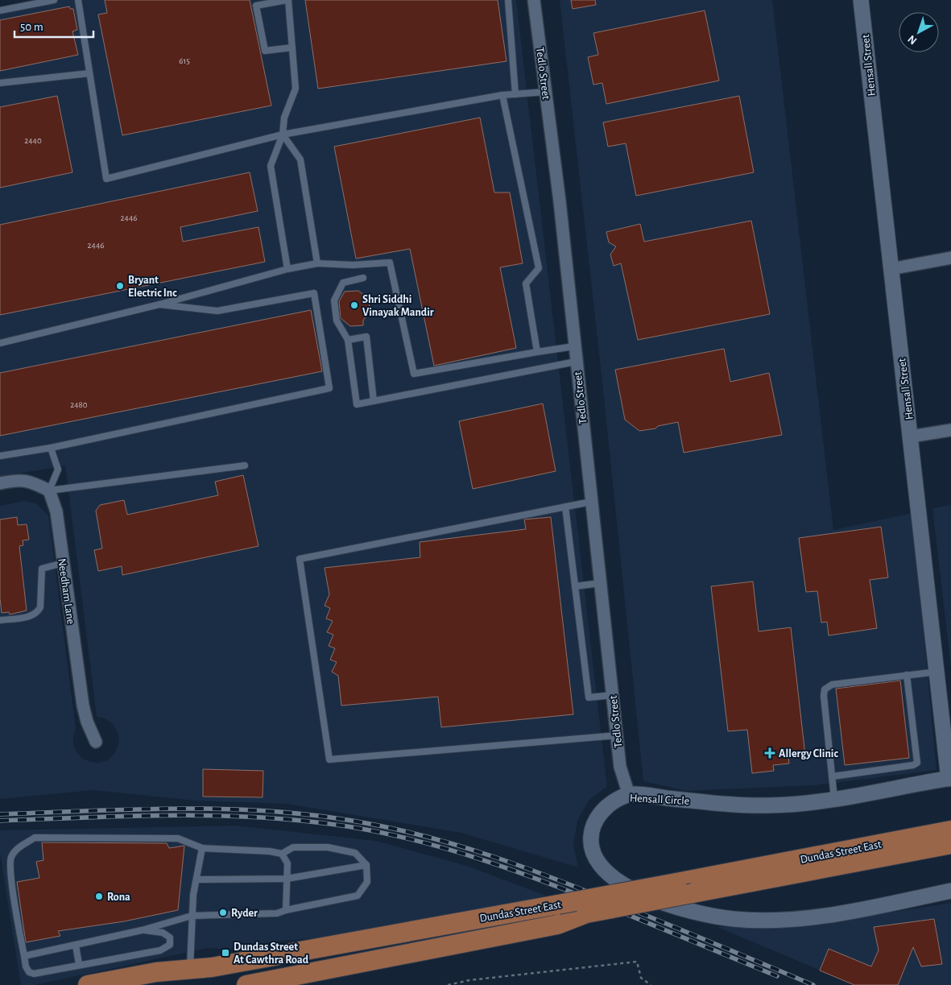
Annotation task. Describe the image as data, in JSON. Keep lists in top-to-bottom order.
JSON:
{
  "streets": {
    "main road": ["Dundas Street East"],
    "street": [
      "Hensall Street",
      "Tedlo Street",
      "Needham Lane",
      "Hensall Circle"
    ]
  },
  "crossings": [
    ["Hensall Street", "Hensall Circle"],
    ["Tedlo Street", "Hensall Circle"]
  ],
  "places": {
    "other": [
      "Bryant Electric Inc",
      "Shri Siddhi Vinayak Mandir",
      "Rona",
      "Ryder"
    ],
    "health": ["Allergy Clinic"],
    "transit": ["Dundas Street At Cawthra Road"]
  },
  "house_numbers": [
    "615",
    "2440",
    "2446",
    "2446",
    "2480"
  ],
  "scale_bar": "50 m",
  "north": "bottom left"
}
